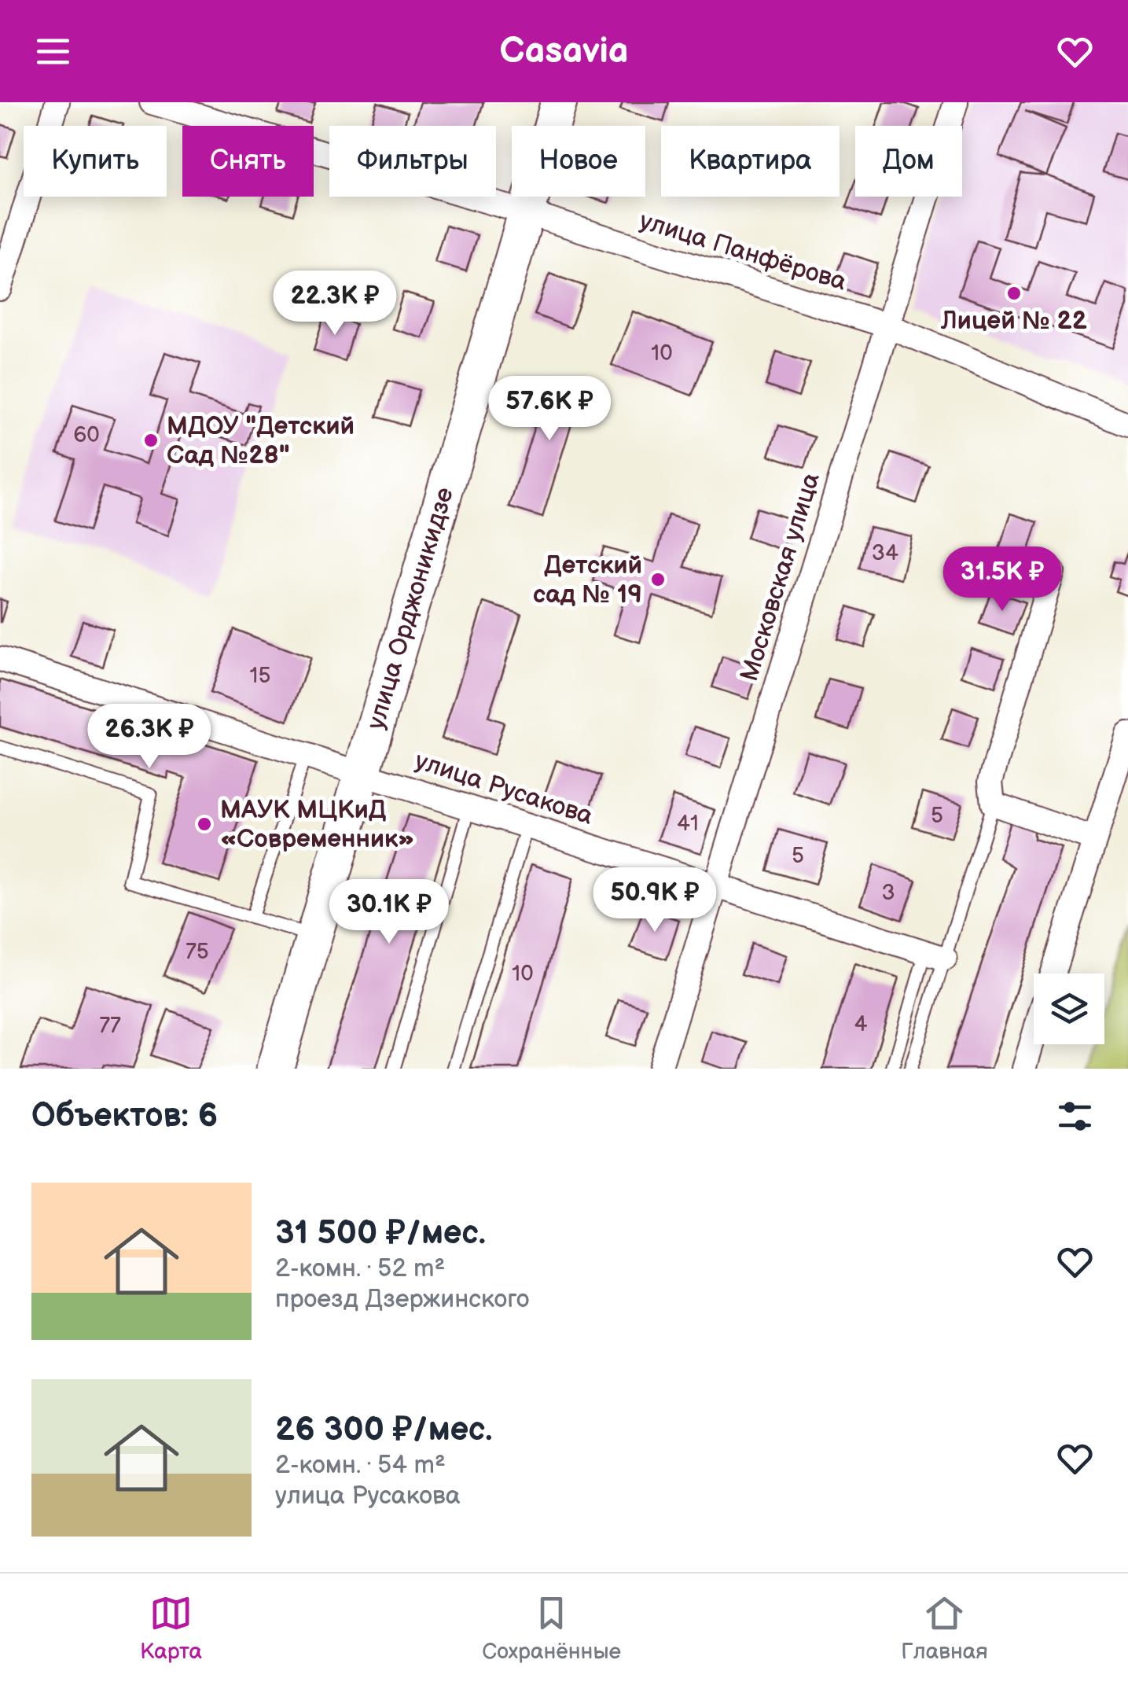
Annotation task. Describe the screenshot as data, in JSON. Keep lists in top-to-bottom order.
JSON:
{
  "streets": {
    "main road": ["улица Орджоникидзе"],
    "street": ["улица Панфёрова", "Московская улица", "улица Русакова"]
  },
  "crossings": [
    ["улица Панфёрова", "Московская улица"],
    ["улица Панфёрова", "улица Орджоникидзе"],
    ["Московская улица", "улица Русакова"],
    ["улица Орджоникидзе", "улица Русакова"]
  ],
  "places": [
    "Лицей № 22",
    "МДОУ \"Детский Сад №28\"",
    "Детский сад № 19",
    "МАУК МЦКиД «Современник»"
  ],
  "house_numbers": [
    "10",
    "60",
    "34",
    "15",
    "5",
    "41",
    "5",
    "3",
    "75",
    "10",
    "4",
    "77"
  ],
  "page": {
    "header": "Casavia",
    "chip": [
      "Купить",
      "Снять",
      "Фильтры",
      "Новое",
      "Квартира",
      "Дом"
    ],
    "price": [
      "22.3K ₽",
      "57.6K ₽",
      "31.5K ₽",
      "26.3K ₽",
      "50.9K ₽",
      "30.1K ₽"
    ],
    "heading": "Объектов: 6",
    "list": [
      {
        "name": "31 500 ₽/мес.",
        "note": "2-комн. · 52 m² · проезд Дзержинского"
      },
      {
        "name": "26 300 ₽/мес.",
        "note": "2-комн. · 54 m² · улица Русакова"
      }
    ],
    "tabs": ["Карта", "Сохранённые", "Главная"]
  }
}
